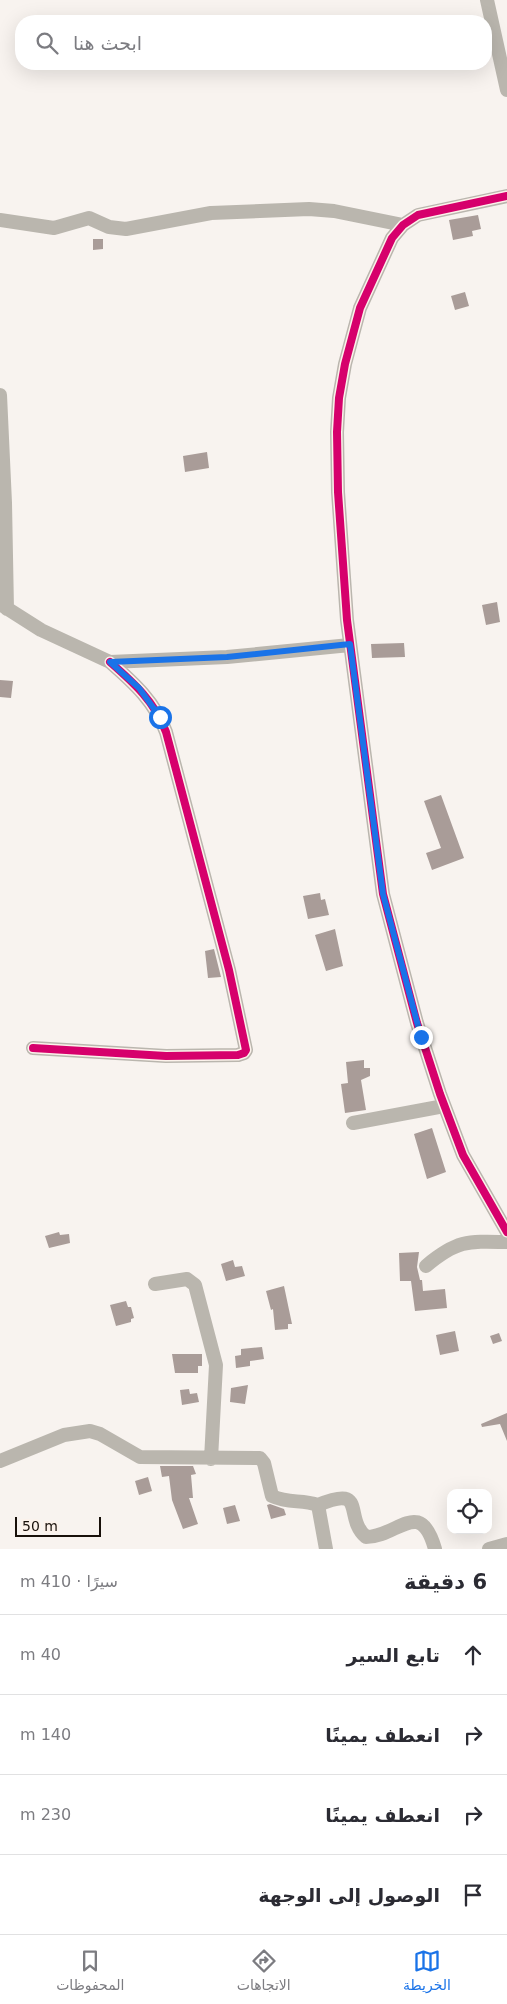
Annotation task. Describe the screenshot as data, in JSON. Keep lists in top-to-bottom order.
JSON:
{
  "scale_bar": "50 m",
  "page": {
    "search": "ابحث هنا",
    "scale": "50 m",
    "heading": ["6 دقيقة", "سيرًا · 410 m"],
    "list": [
      ["تابع السير", "40 m"],
      ["انعطف يمينًا", "140 m"],
      ["انعطف يمينًا", "230 m"],
      "الوصول إلى الوجهة"
    ],
    "nav": ["الخريطة", "الاتجاهات", "المحفوظات"]
  }
}
